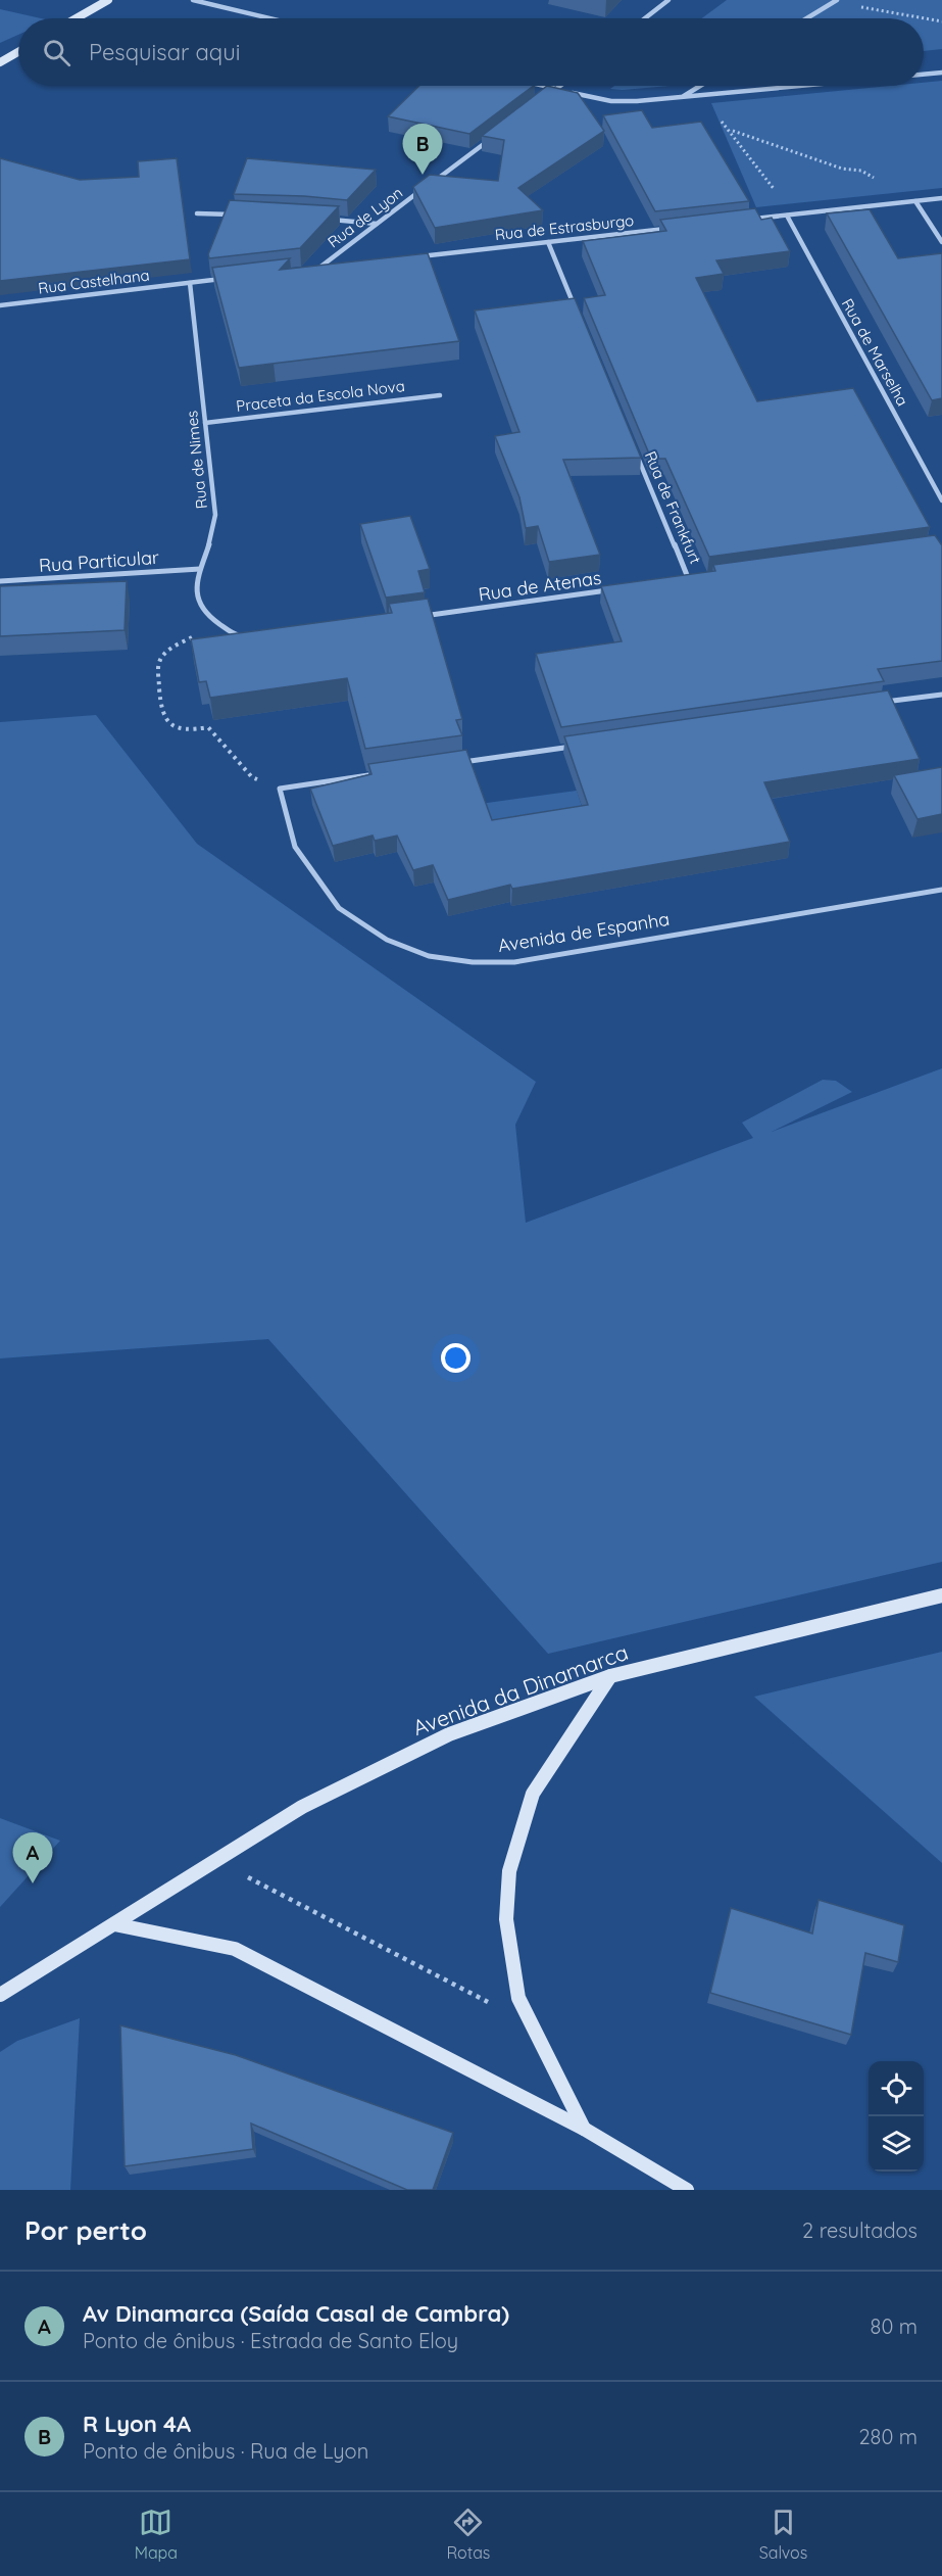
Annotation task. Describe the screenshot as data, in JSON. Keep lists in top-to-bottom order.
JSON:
{
  "streets": {
    "main road": ["Avenida da Dinamarca"],
    "street": [
      "Rua de Lyon",
      "Rua de Estrasburgo",
      "Rua Castelhana",
      "Rua de Marselha",
      "Praceta da Escola Nova",
      "Rua de Nimes",
      "Rua de Frankfurt",
      "Rua Particular",
      "Rua de Atenas",
      "Avenida de Espanha"
    ]
  },
  "crossings": [
    ["Rua Castelhana", "Rua de Nimes"],
    ["Praceta da Escola Nova", "Rua de Nimes"],
    ["Rua de Nimes", "Rua Particular"]
  ],
  "page": {
    "search": "Pesquisar aqui",
    "pins": ["B", "A"],
    "heading": ["Por perto", "2 resultados"],
    "list": [
      {
        "mark": "A",
        "name": "Av Dinamarca (Saída Casal de Cambra)",
        "note": "Ponto de ônibus · Estrada de Santo Eloy",
        "value": "80 m"
      },
      {
        "mark": "B",
        "name": "R Lyon 4A",
        "note": "Ponto de ônibus · Rua de Lyon",
        "value": "280 m"
      }
    ],
    "nav": ["Mapa", "Rotas", "Salvos"]
  }
}
